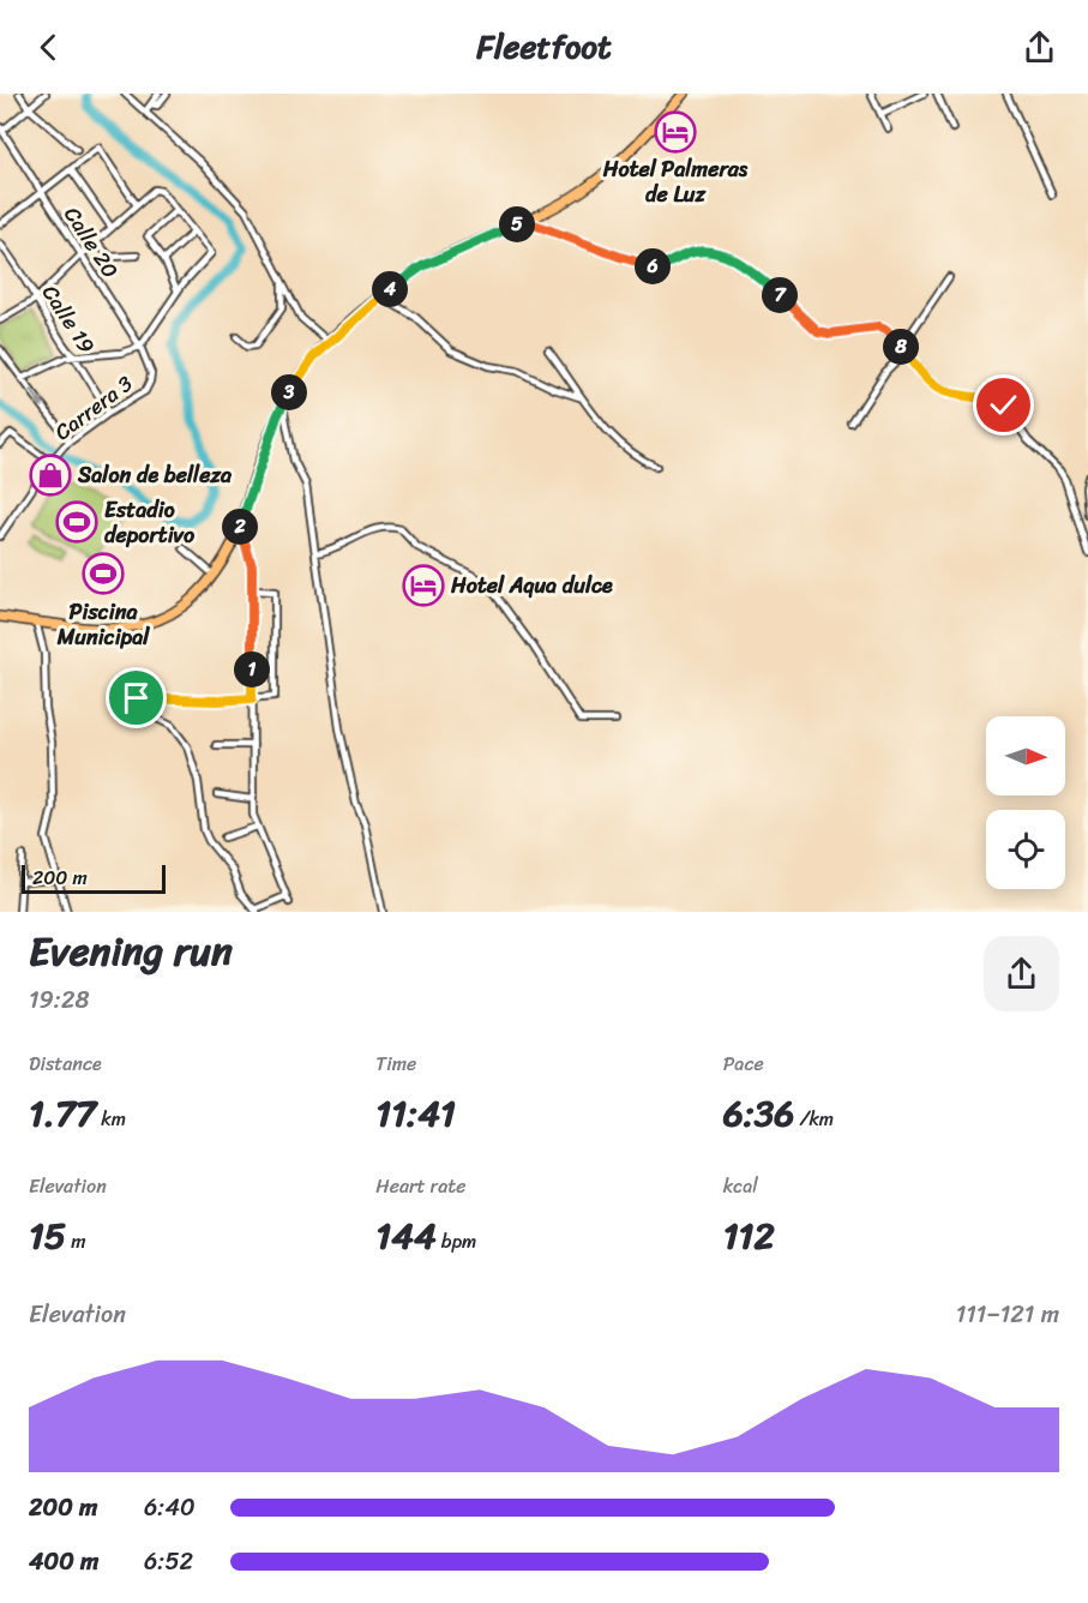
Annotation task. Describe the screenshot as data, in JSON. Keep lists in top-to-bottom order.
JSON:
{
  "streets": {
    "street": ["Calle 20", "Calle 19", "Carrera 3"]
  },
  "crossings": [
    ["Calle 20", "Carrera 3"],
    ["Calle 19", "Carrera 3"]
  ],
  "places": {
    "hotel": ["Hotel Palmeras de Luz", "Hotel Aqua dulce"],
    "shop": ["Salon de belleza"],
    "sports": ["Estadio deportivo", "Piscina Municipal"]
  },
  "scale_bar": "200 m",
  "north": "right",
  "page": {
    "header": "Fleetfoot",
    "pins": [
      "5",
      "6",
      "4",
      "7",
      "8",
      "3",
      "2",
      "1"
    ],
    "scale": "200 m",
    "heading": ["Evening run", "19:28"],
    "stats": [
      ["Distance", "1.77 km"],
      ["Time", "11:41"],
      ["Pace", "6:36 /km"],
      ["Elevation", "15 m"],
      ["Heart rate", "144 bpm"],
      ["kcal", "112"]
    ],
    "chart": ["Elevation", "111–121 m"],
    "list": [
      {
        "name": "200 m",
        "note": "6:40"
      },
      {
        "name": "400 m",
        "note": "6:52"
      }
    ]
  }
}
